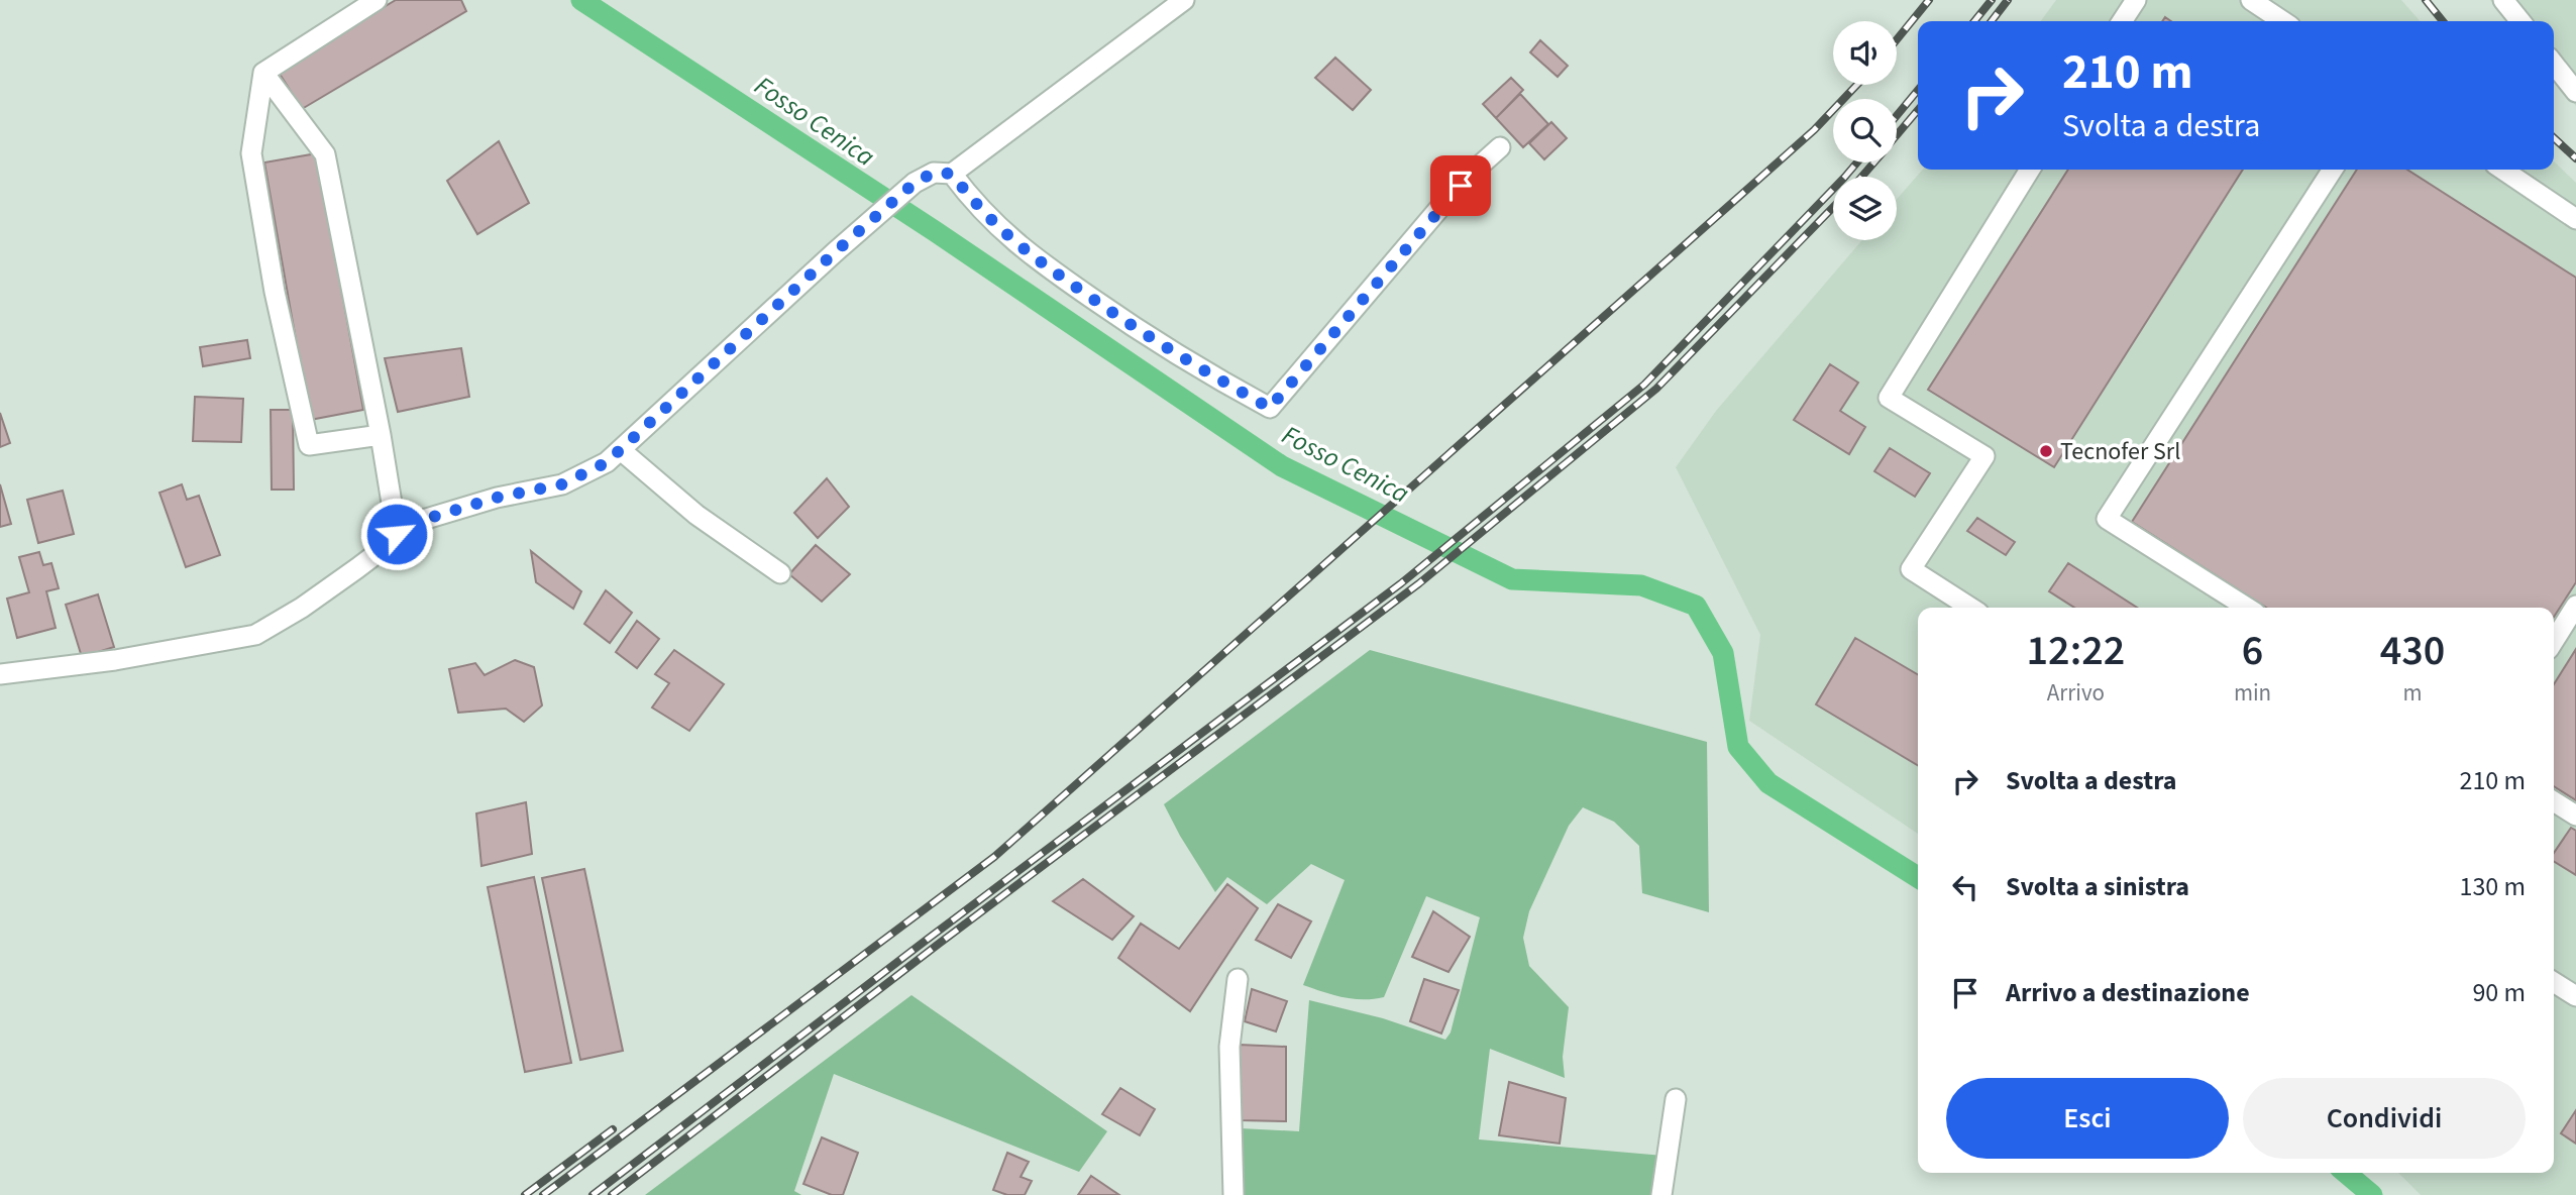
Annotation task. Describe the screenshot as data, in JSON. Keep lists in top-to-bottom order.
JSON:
{
  "water": ["Fosso Cenica"],
  "places": ["Tecnofer Srl"],
  "page": {
    "turn": ["210 m", "Svolta a destra"],
    "eta": [
      "12:22",
      "Arrivo",
      "6",
      "min",
      "430",
      "m"
    ],
    "list": [
      {
        "name": "Svolta a destra",
        "value": "210 m"
      },
      {
        "name": "Svolta a sinistra",
        "value": "130 m"
      },
      {
        "name": "Arrivo a destinazione",
        "value": "90 m"
      }
    ],
    "buttons": ["Esci", "Condividi"]
  }
}
